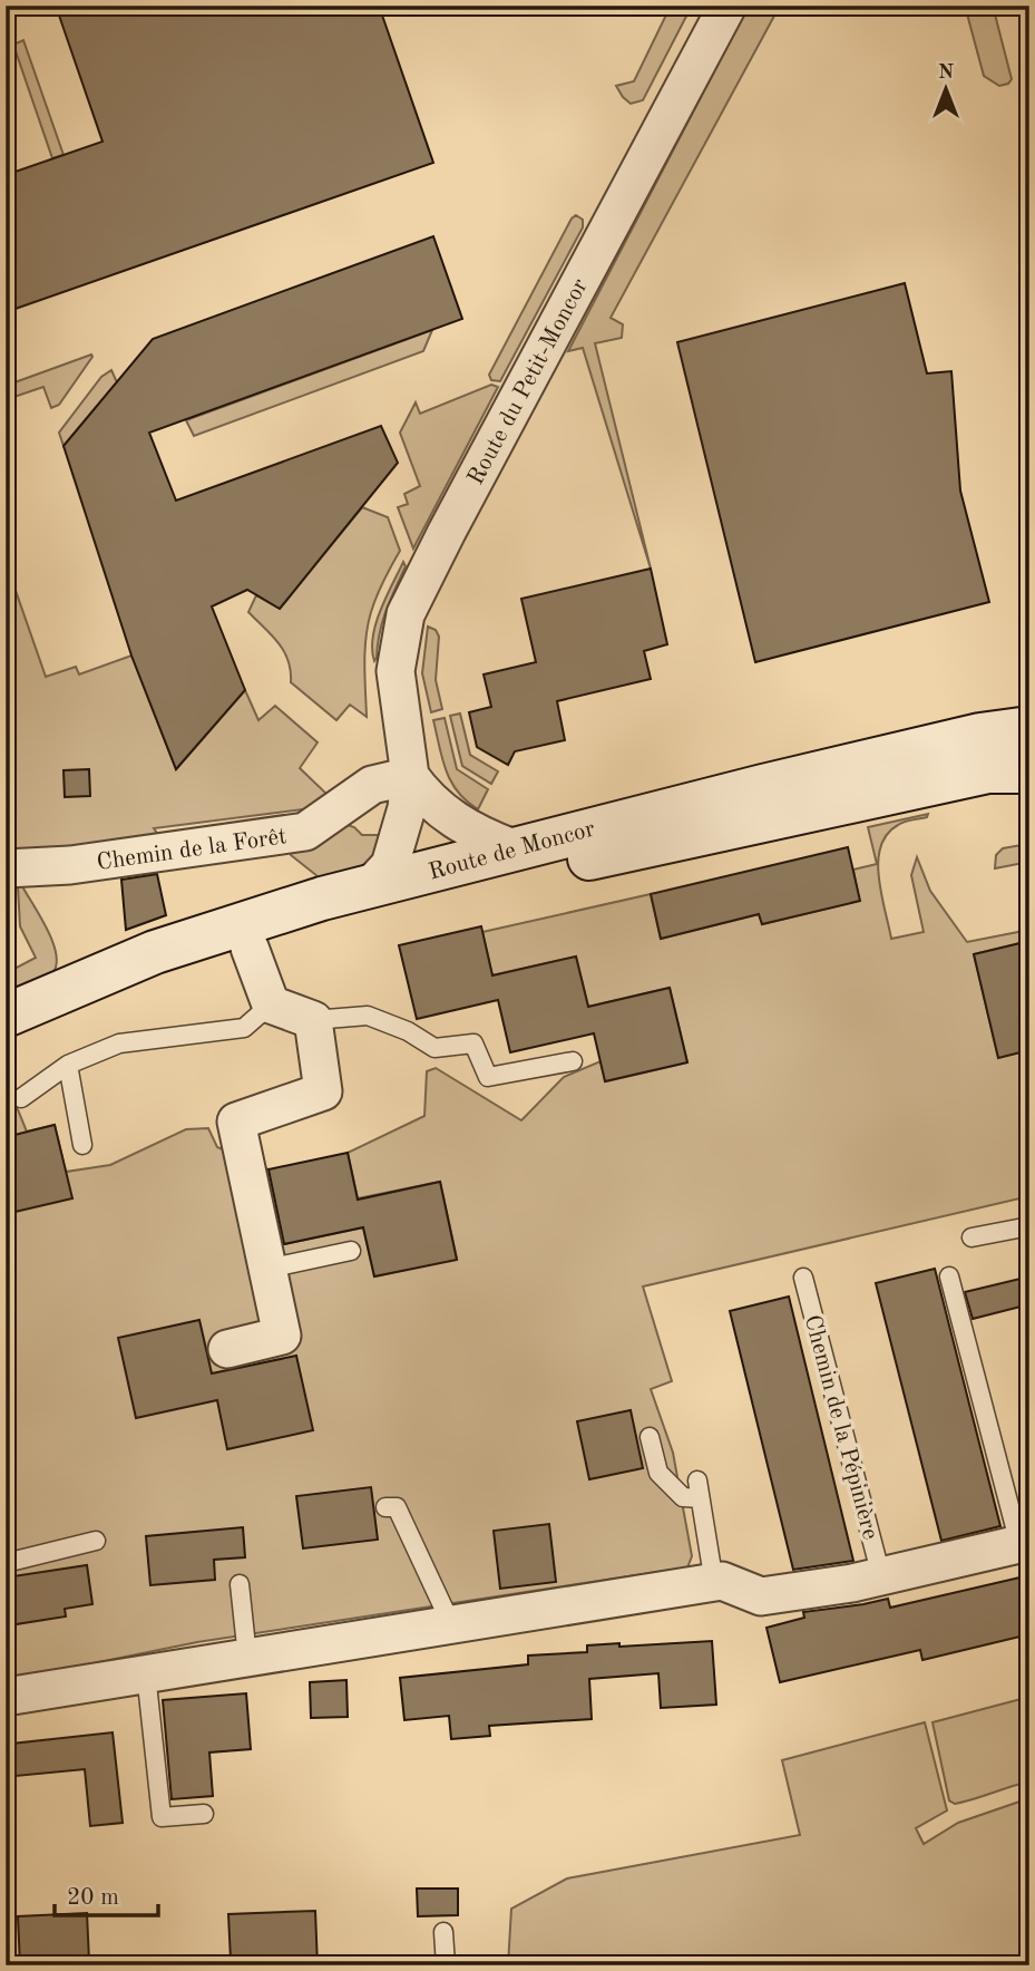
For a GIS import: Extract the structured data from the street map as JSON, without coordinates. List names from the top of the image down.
{
  "streets": {
    "main road": ["Route de Moncor"],
    "street": ["Route du Petit-Moncor", "Chemin de la Forêt"],
    "lane": ["Chemin de la Pépinière"]
  },
  "crossings": [
    ["Route du Petit-Moncor", "Chemin de la Forêt"],
    ["Route du Petit-Moncor", "Route de Moncor"]
  ],
  "scale_bar": "20 m",
  "north": "top"
}
